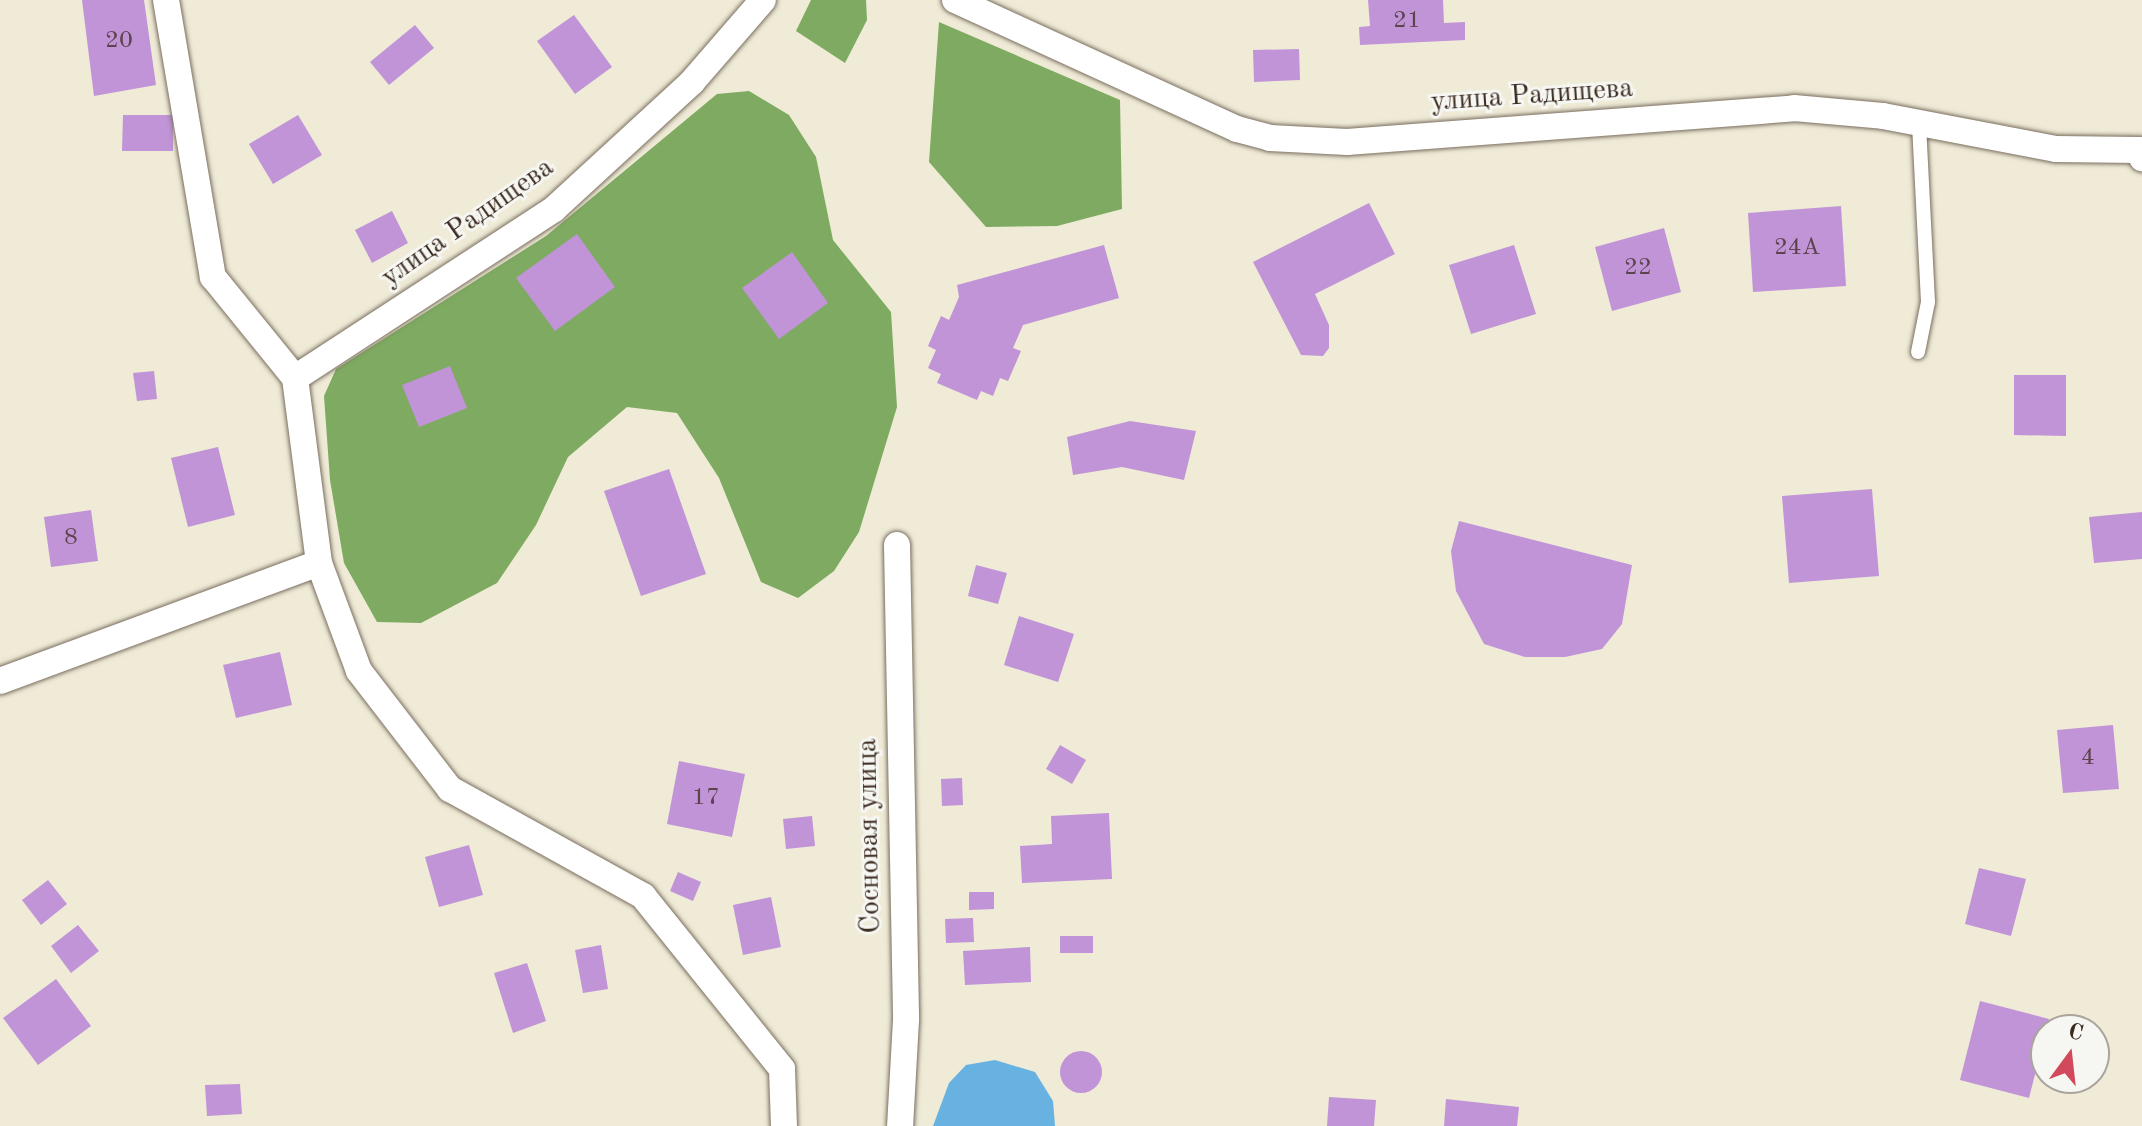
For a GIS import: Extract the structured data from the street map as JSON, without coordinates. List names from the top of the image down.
{
  "streets": {
    "street": ["улица Радищева", "Сосновая улица"]
  },
  "house_numbers": [
    "21",
    "20",
    "24А",
    "22",
    "8",
    "4",
    "17"
  ],
  "north": "top"
}
